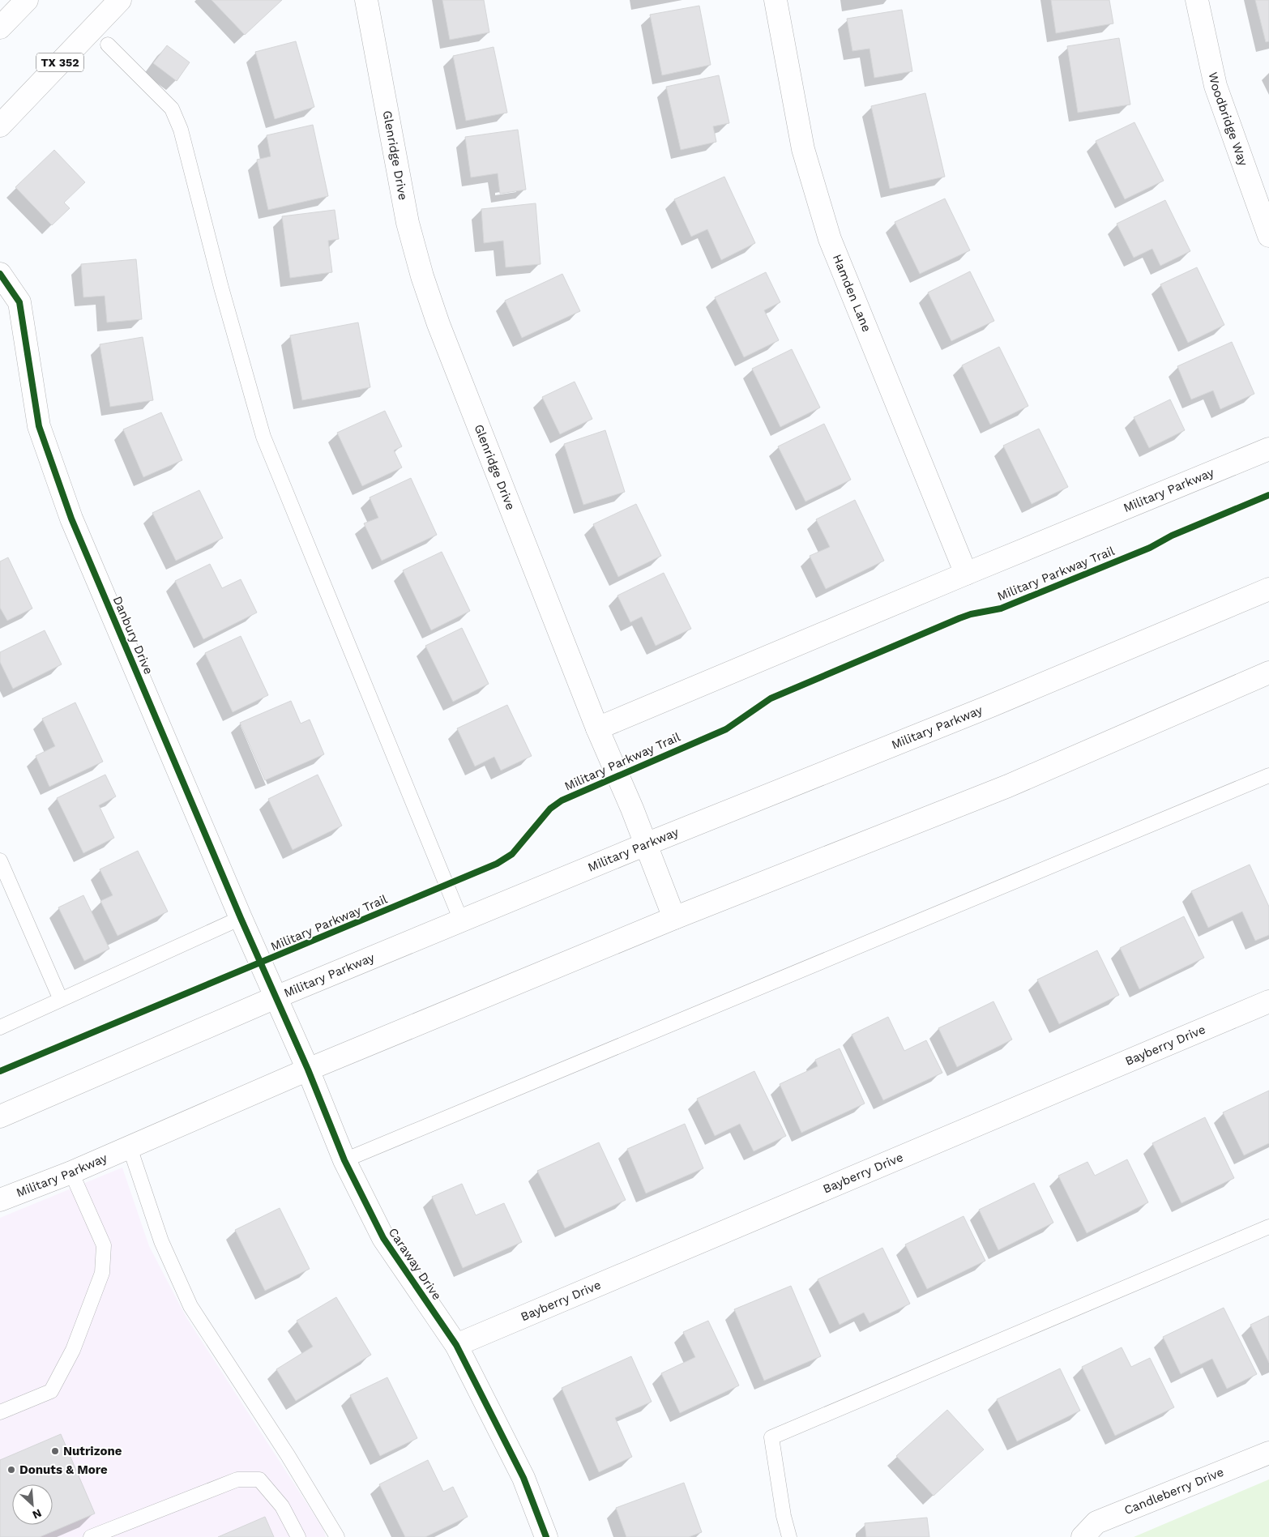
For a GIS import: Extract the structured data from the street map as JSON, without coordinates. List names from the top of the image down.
{
  "streets": {
    "street": [
      "TX 352",
      "Woodbridge Way",
      "Glenridge Drive",
      "Hamden Lane",
      "Military Parkway",
      "Danbury Drive",
      "Bayberry Drive",
      "Caraway Drive",
      "Candleberry Drive"
    ],
    "cycle path": ["Military Parkway Trail"]
  },
  "crossings": [
    ["Glenridge Drive", "Military Parkway"],
    ["Hamden Lane", "Military Parkway"],
    ["Military Parkway", "Danbury Drive"],
    ["Military Parkway", "Caraway Drive"],
    ["Danbury Drive", "Caraway Drive"],
    ["Bayberry Drive", "Caraway Drive"]
  ],
  "places": ["Nutrizone", "Donuts & More"],
  "north": "bottom right"
}
